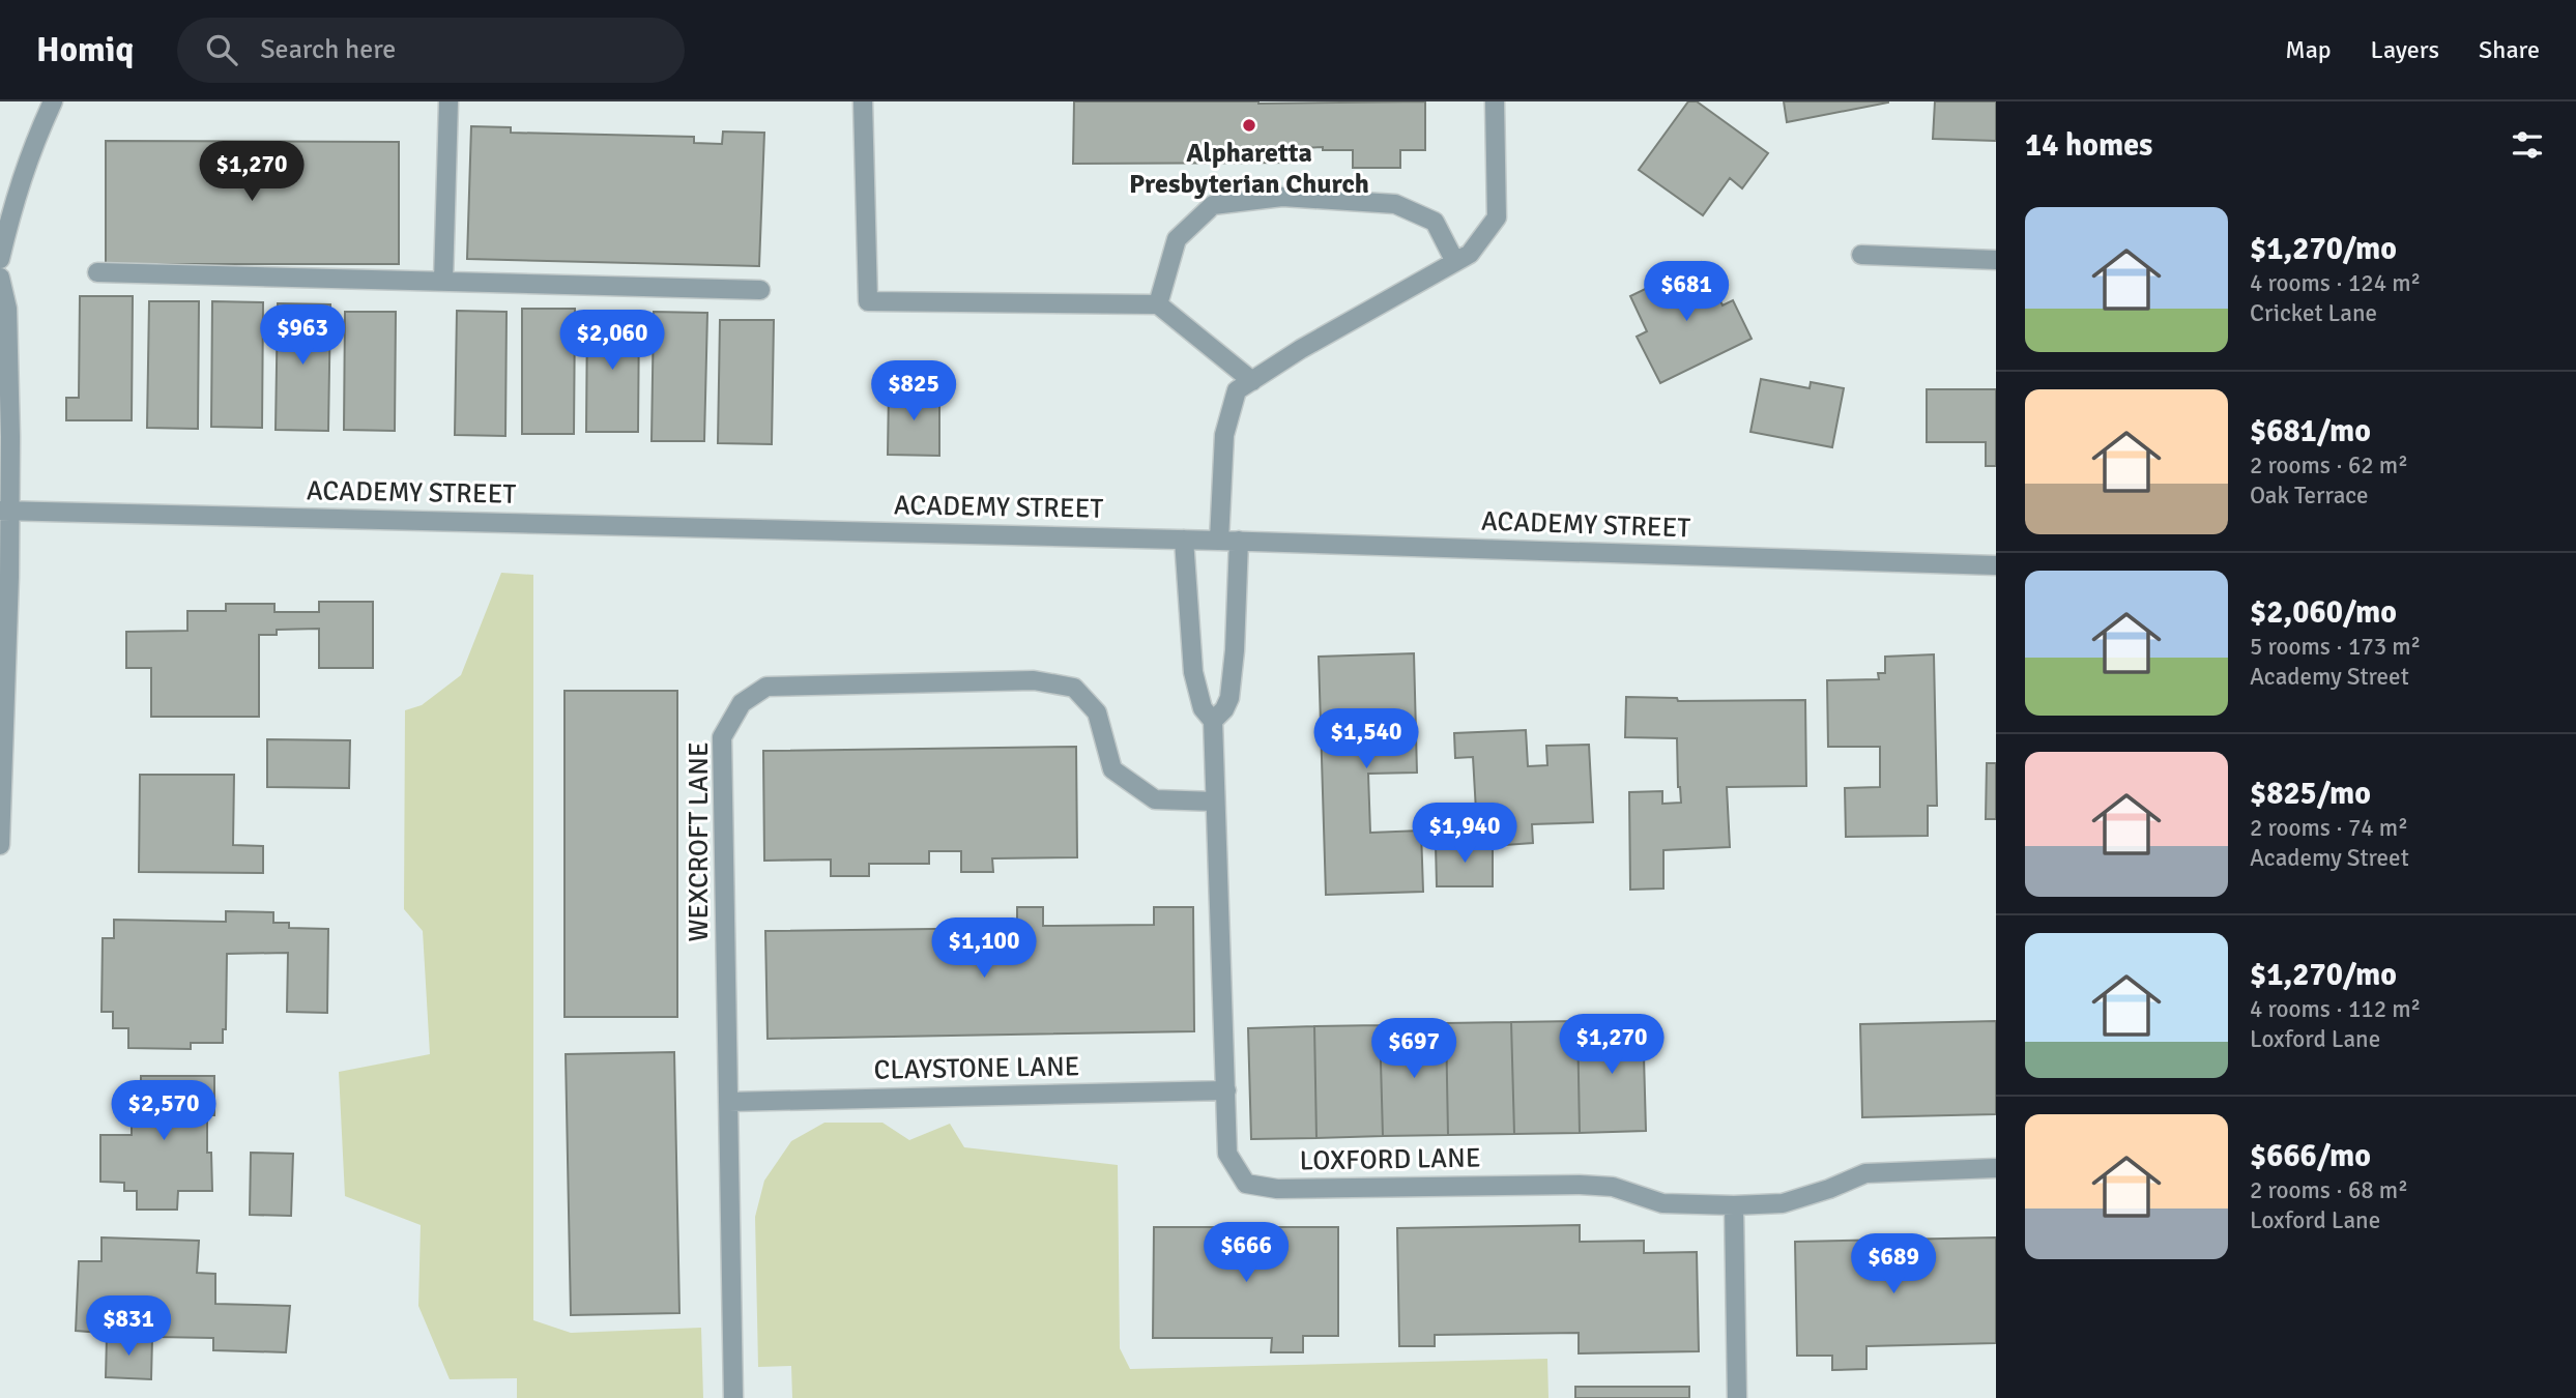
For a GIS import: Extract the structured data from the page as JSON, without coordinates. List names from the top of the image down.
{
  "streets": {
    "street": [
      "ACADEMY STREET",
      "WEXCROFT LANE",
      "CLAYSTONE LANE",
      "LOXFORD LANE"
    ]
  },
  "crossings": [
    ["WEXCROFT LANE", "CLAYSTONE LANE"],
    ["WEXCROFT LANE", "LOXFORD LANE"],
    ["CLAYSTONE LANE", "LOXFORD LANE"]
  ],
  "places": ["Alpharetta Presbyterian Church"],
  "page": {
    "header": "Homiq",
    "search": "Search here",
    "nav": ["Map", "Layers", "Share"],
    "heading": "14 homes",
    "price": [
      "$1,270",
      "$681",
      "$963",
      "$2,060",
      "$825",
      "$1,540",
      "$1,940",
      "$1,100",
      "$1,270",
      "$697",
      "$2,570",
      "$666",
      "$689",
      "$831"
    ],
    "list": [
      {
        "name": "$1,270/mo",
        "note": "4 rooms · 124 m² · Cricket Lane"
      },
      {
        "name": "$681/mo",
        "note": "2 rooms · 62 m² · Oak Terrace"
      },
      {
        "name": "$2,060/mo",
        "note": "5 rooms · 173 m² · Academy Street"
      },
      {
        "name": "$825/mo",
        "note": "2 rooms · 74 m² · Academy Street"
      },
      {
        "name": "$1,270/mo",
        "note": "4 rooms · 112 m² · Loxford Lane"
      },
      {
        "name": "$666/mo",
        "note": "2 rooms · 68 m² · Loxford Lane"
      }
    ]
  }
}
